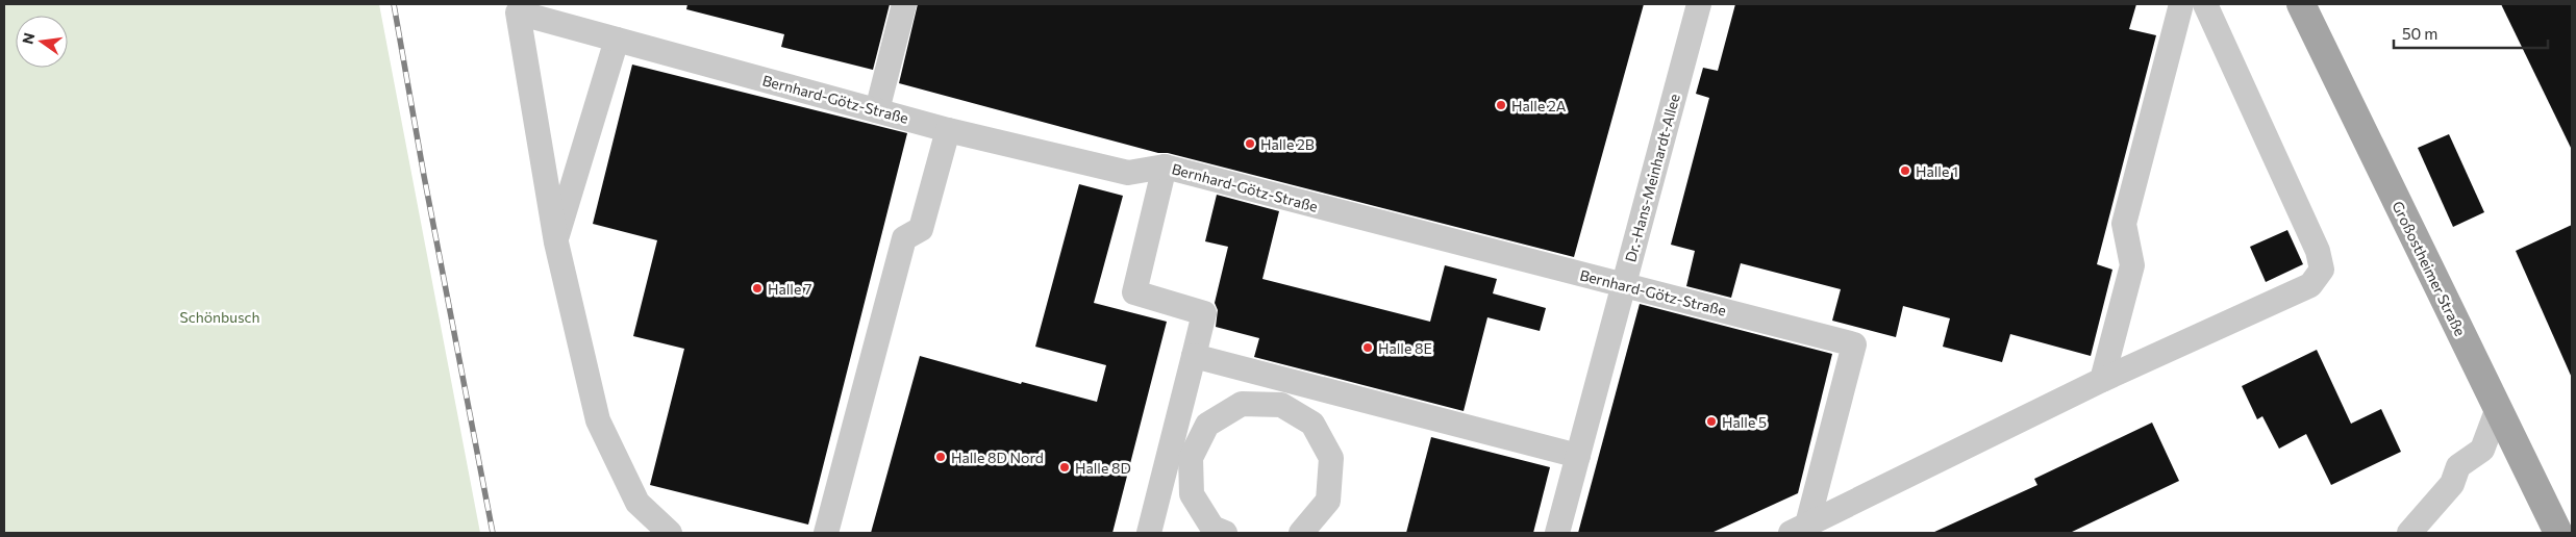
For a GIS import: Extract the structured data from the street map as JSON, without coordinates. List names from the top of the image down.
{
  "streets": {
    "main road": ["Großostheimer Straße"],
    "street": ["Bernhard-Götz-Straße", "Dr.-Hans-Meinhardt-Allee"]
  },
  "crossings": [
    ["Bernhard-Götz-Straße", "Dr.-Hans-Meinhardt-Allee"]
  ],
  "parks": ["Schönbusch"],
  "places": [
    "Halle 2A",
    "Halle 2B",
    "Halle 1",
    "Halle 7",
    "Halle 8E",
    "Halle 5",
    "Halle 8D Nord",
    "Halle 8D"
  ],
  "scale_bar": "50 m",
  "north": "left"
}
